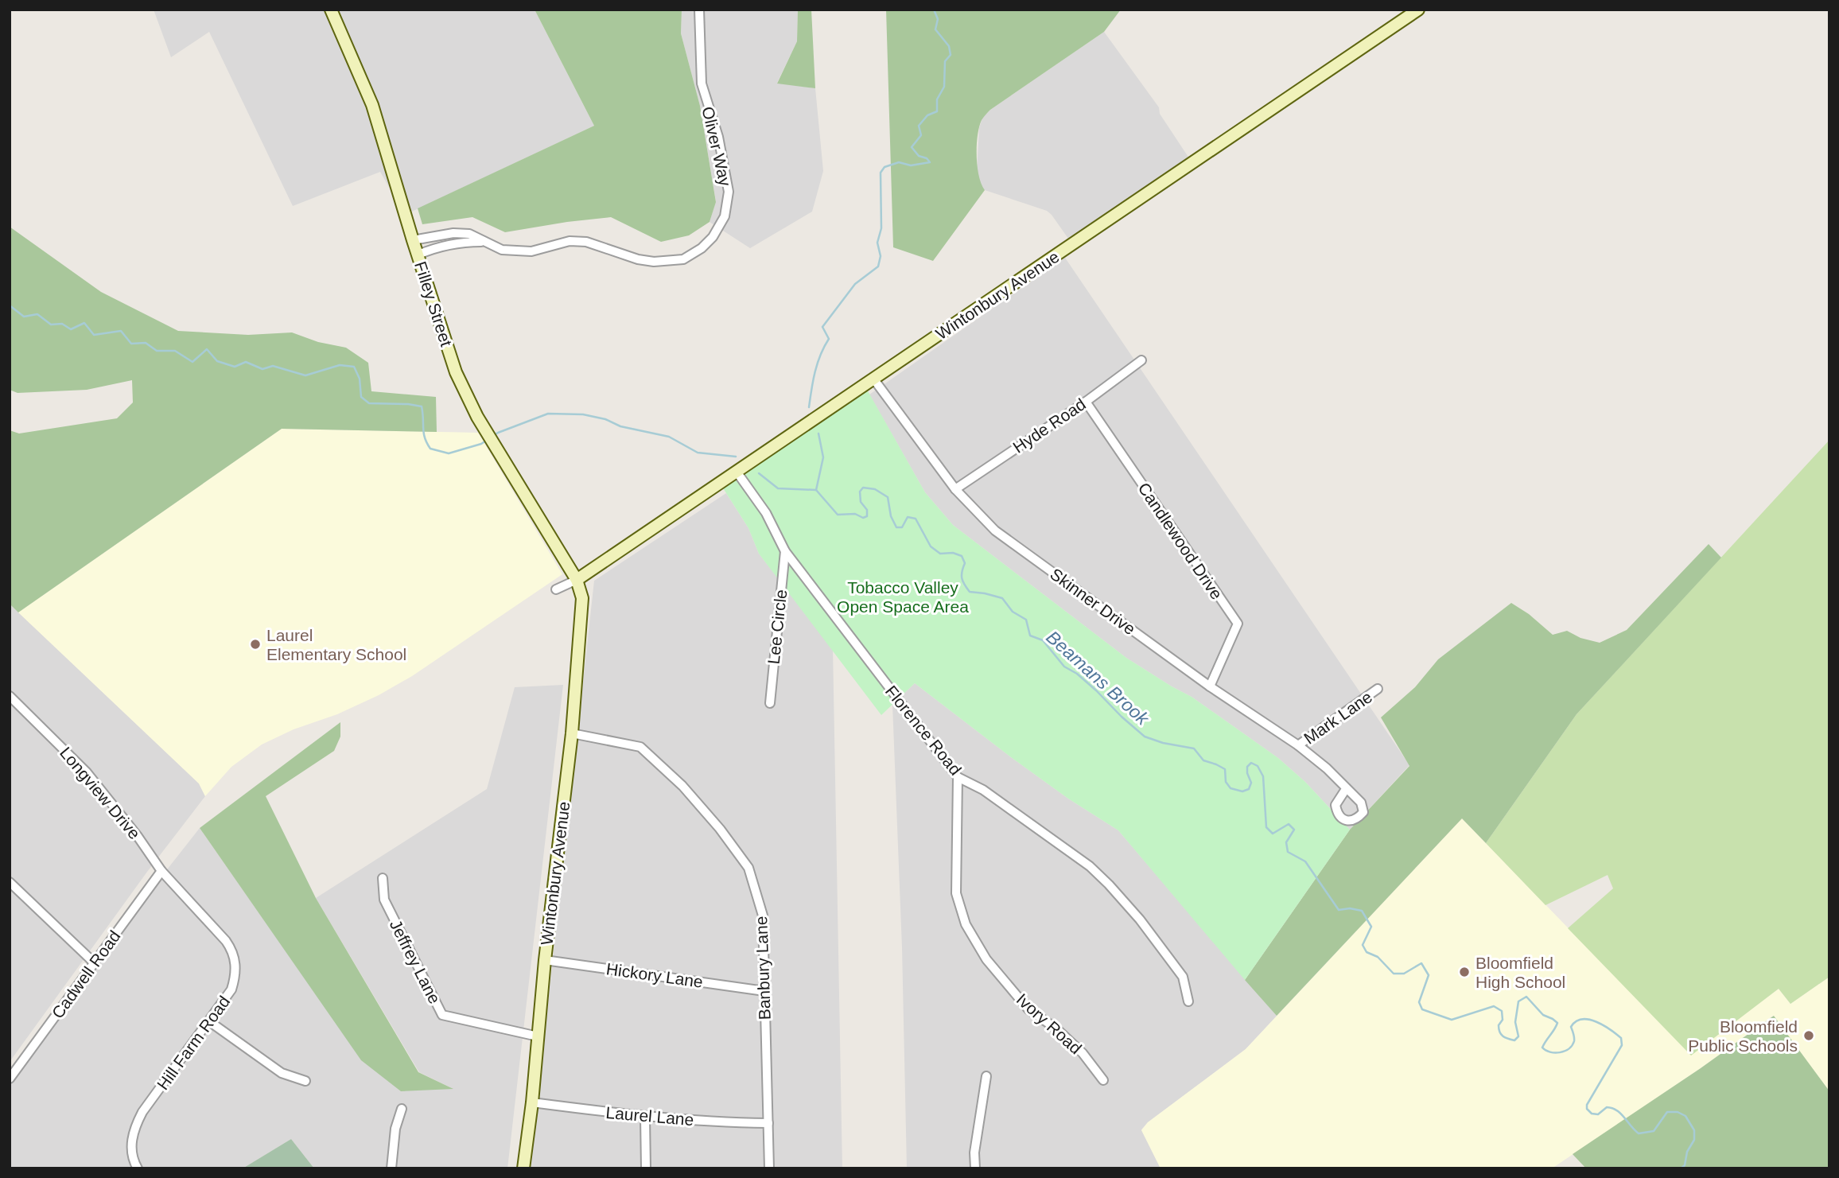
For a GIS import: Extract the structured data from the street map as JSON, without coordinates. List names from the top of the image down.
{
  "streets": {
    "street": [
      "Oliver Way",
      "Wintonbury Avenue",
      "Filley Street",
      "Hyde Road",
      "Candlewood Drive",
      "Skinner Drive",
      "Lee Circle",
      "Mark Lane",
      "Florence Road",
      "Longview Drive",
      "Jeffrey Lane",
      "Banbury Lane",
      "Cadwell Road",
      "Hickory Lane",
      "Ivory Road",
      "Hill Farm Road",
      "Laurel Lane"
    ]
  },
  "crossings": [
    ["Oliver Way", "Filley Street"],
    ["Wintonbury Avenue", "Filley Street"],
    ["Wintonbury Avenue", "Skinner Drive"],
    ["Wintonbury Avenue", "Florence Road"],
    ["Wintonbury Avenue", "Jeffrey Lane"],
    ["Wintonbury Avenue", "Banbury Lane"],
    ["Wintonbury Avenue", "Hickory Lane"],
    ["Wintonbury Avenue", "Laurel Lane"],
    ["Hyde Road", "Candlewood Drive"],
    ["Hyde Road", "Skinner Drive"],
    ["Candlewood Drive", "Skinner Drive"],
    ["Skinner Drive", "Mark Lane"],
    ["Lee Circle", "Florence Road"],
    ["Florence Road", "Ivory Road"],
    ["Longview Drive", "Cadwell Road"],
    ["Longview Drive", "Hill Farm Road"],
    ["Banbury Lane", "Hickory Lane"],
    ["Banbury Lane", "Laurel Lane"],
    ["Cadwell Road", "Hill Farm Road"]
  ],
  "water": ["Beamans Brook"],
  "parks": ["Tobacco Valley Open Space Area"],
  "places": ["Laurel Elementary School", "Bloomfield High School", "Bloomfield Public Schools"]
}
